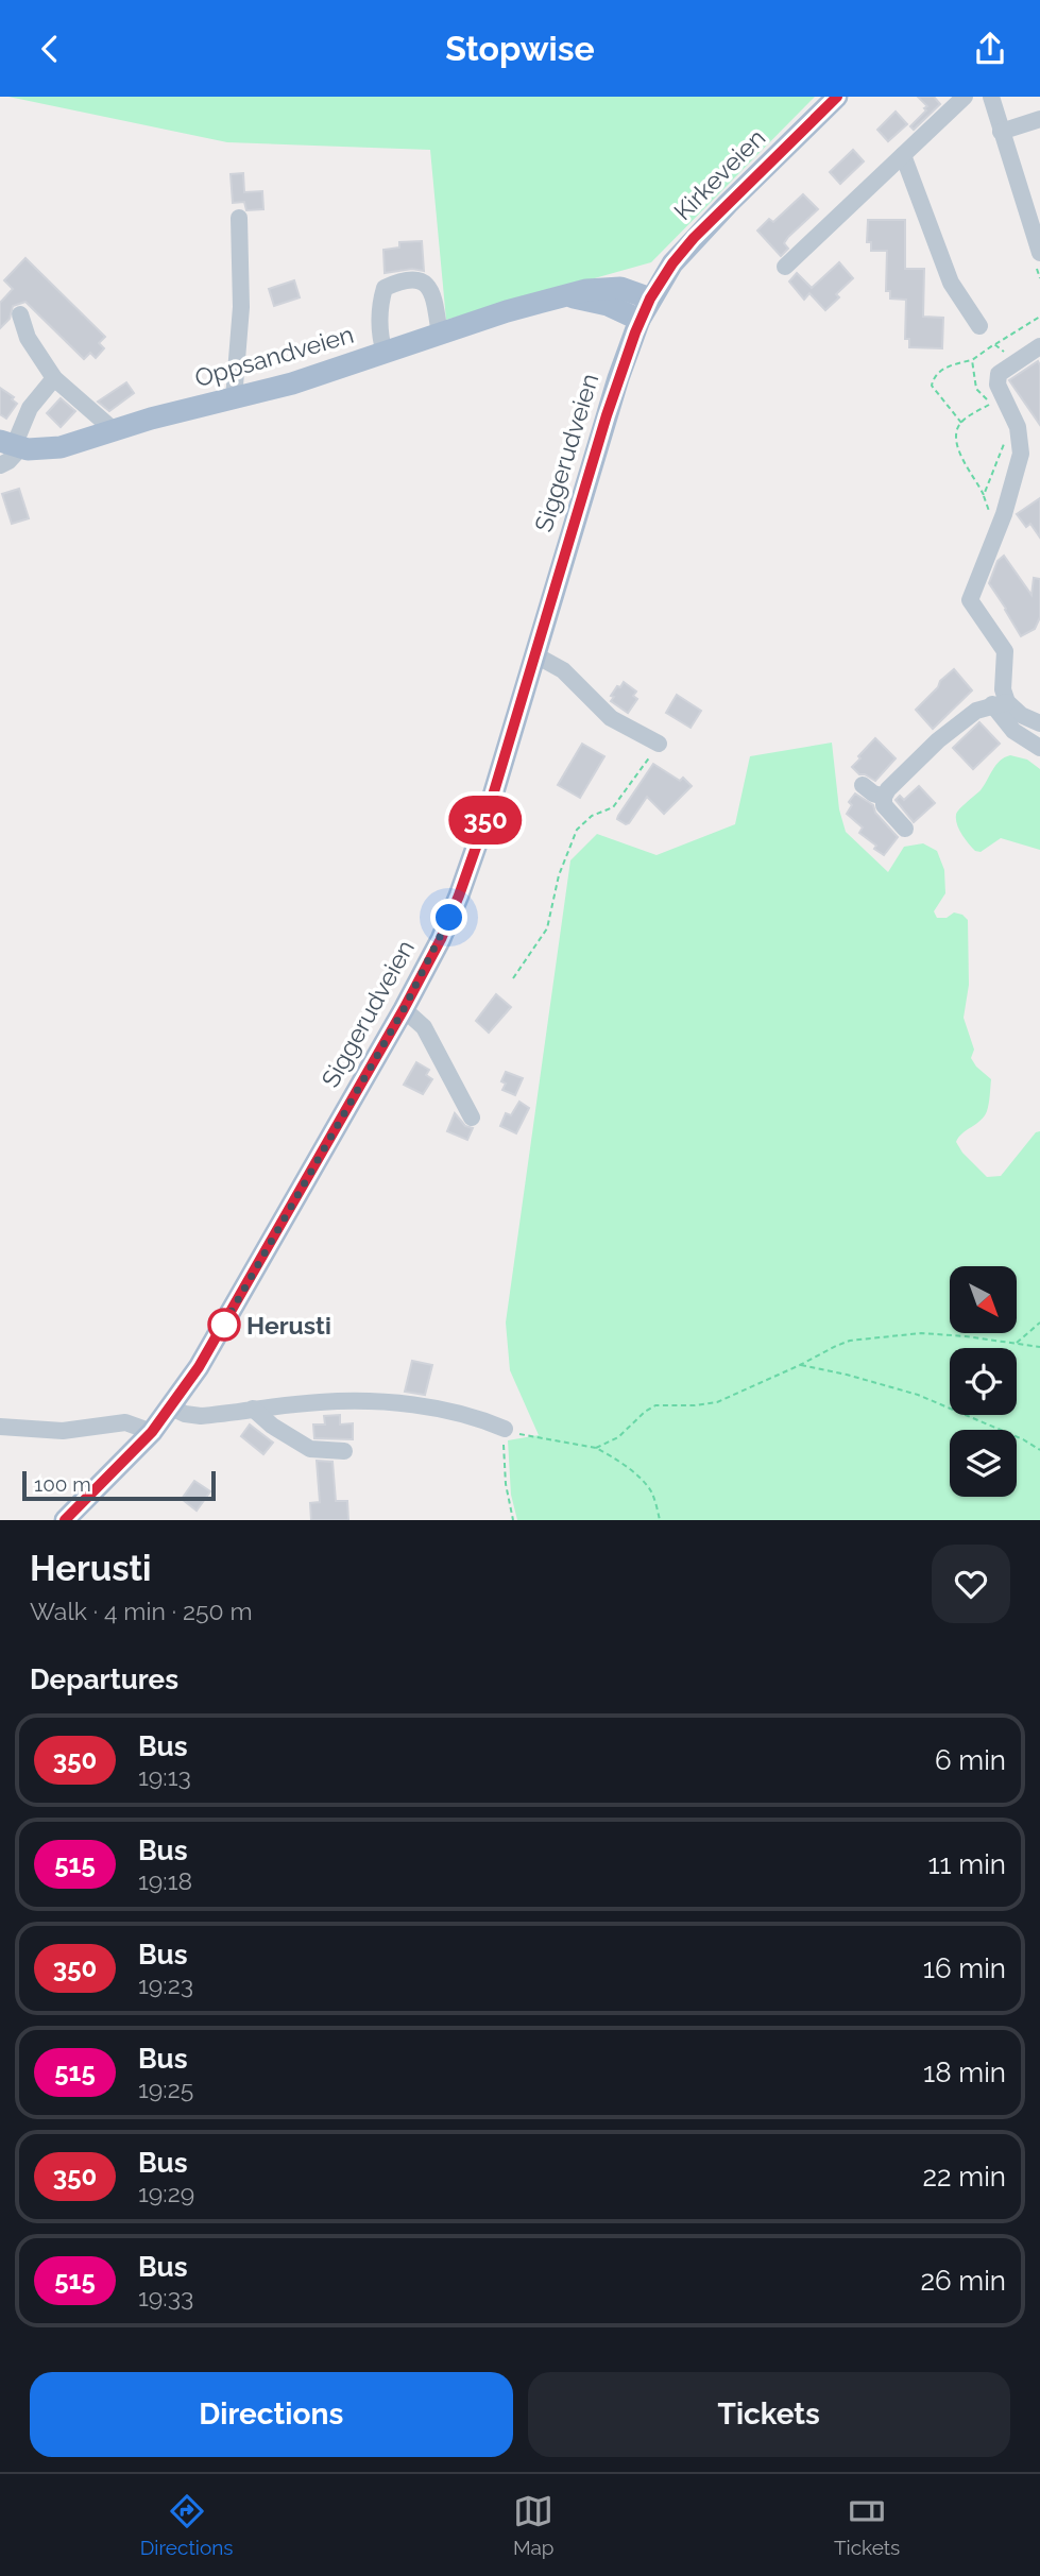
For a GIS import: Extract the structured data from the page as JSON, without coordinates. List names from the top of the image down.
{
  "streets": {
    "main road": ["Kirkeveien", "Oppsandveien", "Siggerudveien"]
  },
  "crossings": [
    ["Kirkeveien", "Oppsandveien"],
    ["Kirkeveien", "Siggerudveien"],
    ["Oppsandveien", "Siggerudveien"]
  ],
  "places": ["Herusti"],
  "lines": ["bus line 350"],
  "scale_bar": "100 m",
  "north": "bottom right",
  "page": {
    "header": "Stopwise",
    "on_map": "350",
    "scale": "100 m",
    "heading": [
      ["Herusti", "Walk · 4 min · 250 m"],
      "Departures"
    ],
    "list": [
      {
        "mark": "350",
        "name": "Bus",
        "note": "19:13",
        "value": "6 min"
      },
      {
        "mark": "515",
        "name": "Bus",
        "note": "19:18",
        "value": "11 min"
      },
      {
        "mark": "350",
        "name": "Bus",
        "note": "19:23",
        "value": "16 min"
      },
      {
        "mark": "515",
        "name": "Bus",
        "note": "19:25",
        "value": "18 min"
      },
      {
        "mark": "350",
        "name": "Bus",
        "note": "19:29",
        "value": "22 min"
      },
      {
        "mark": "515",
        "name": "Bus",
        "note": "19:33",
        "value": "26 min"
      }
    ],
    "buttons": ["Directions", "Tickets"],
    "tabs": ["Directions", "Map", "Tickets"]
  }
}
